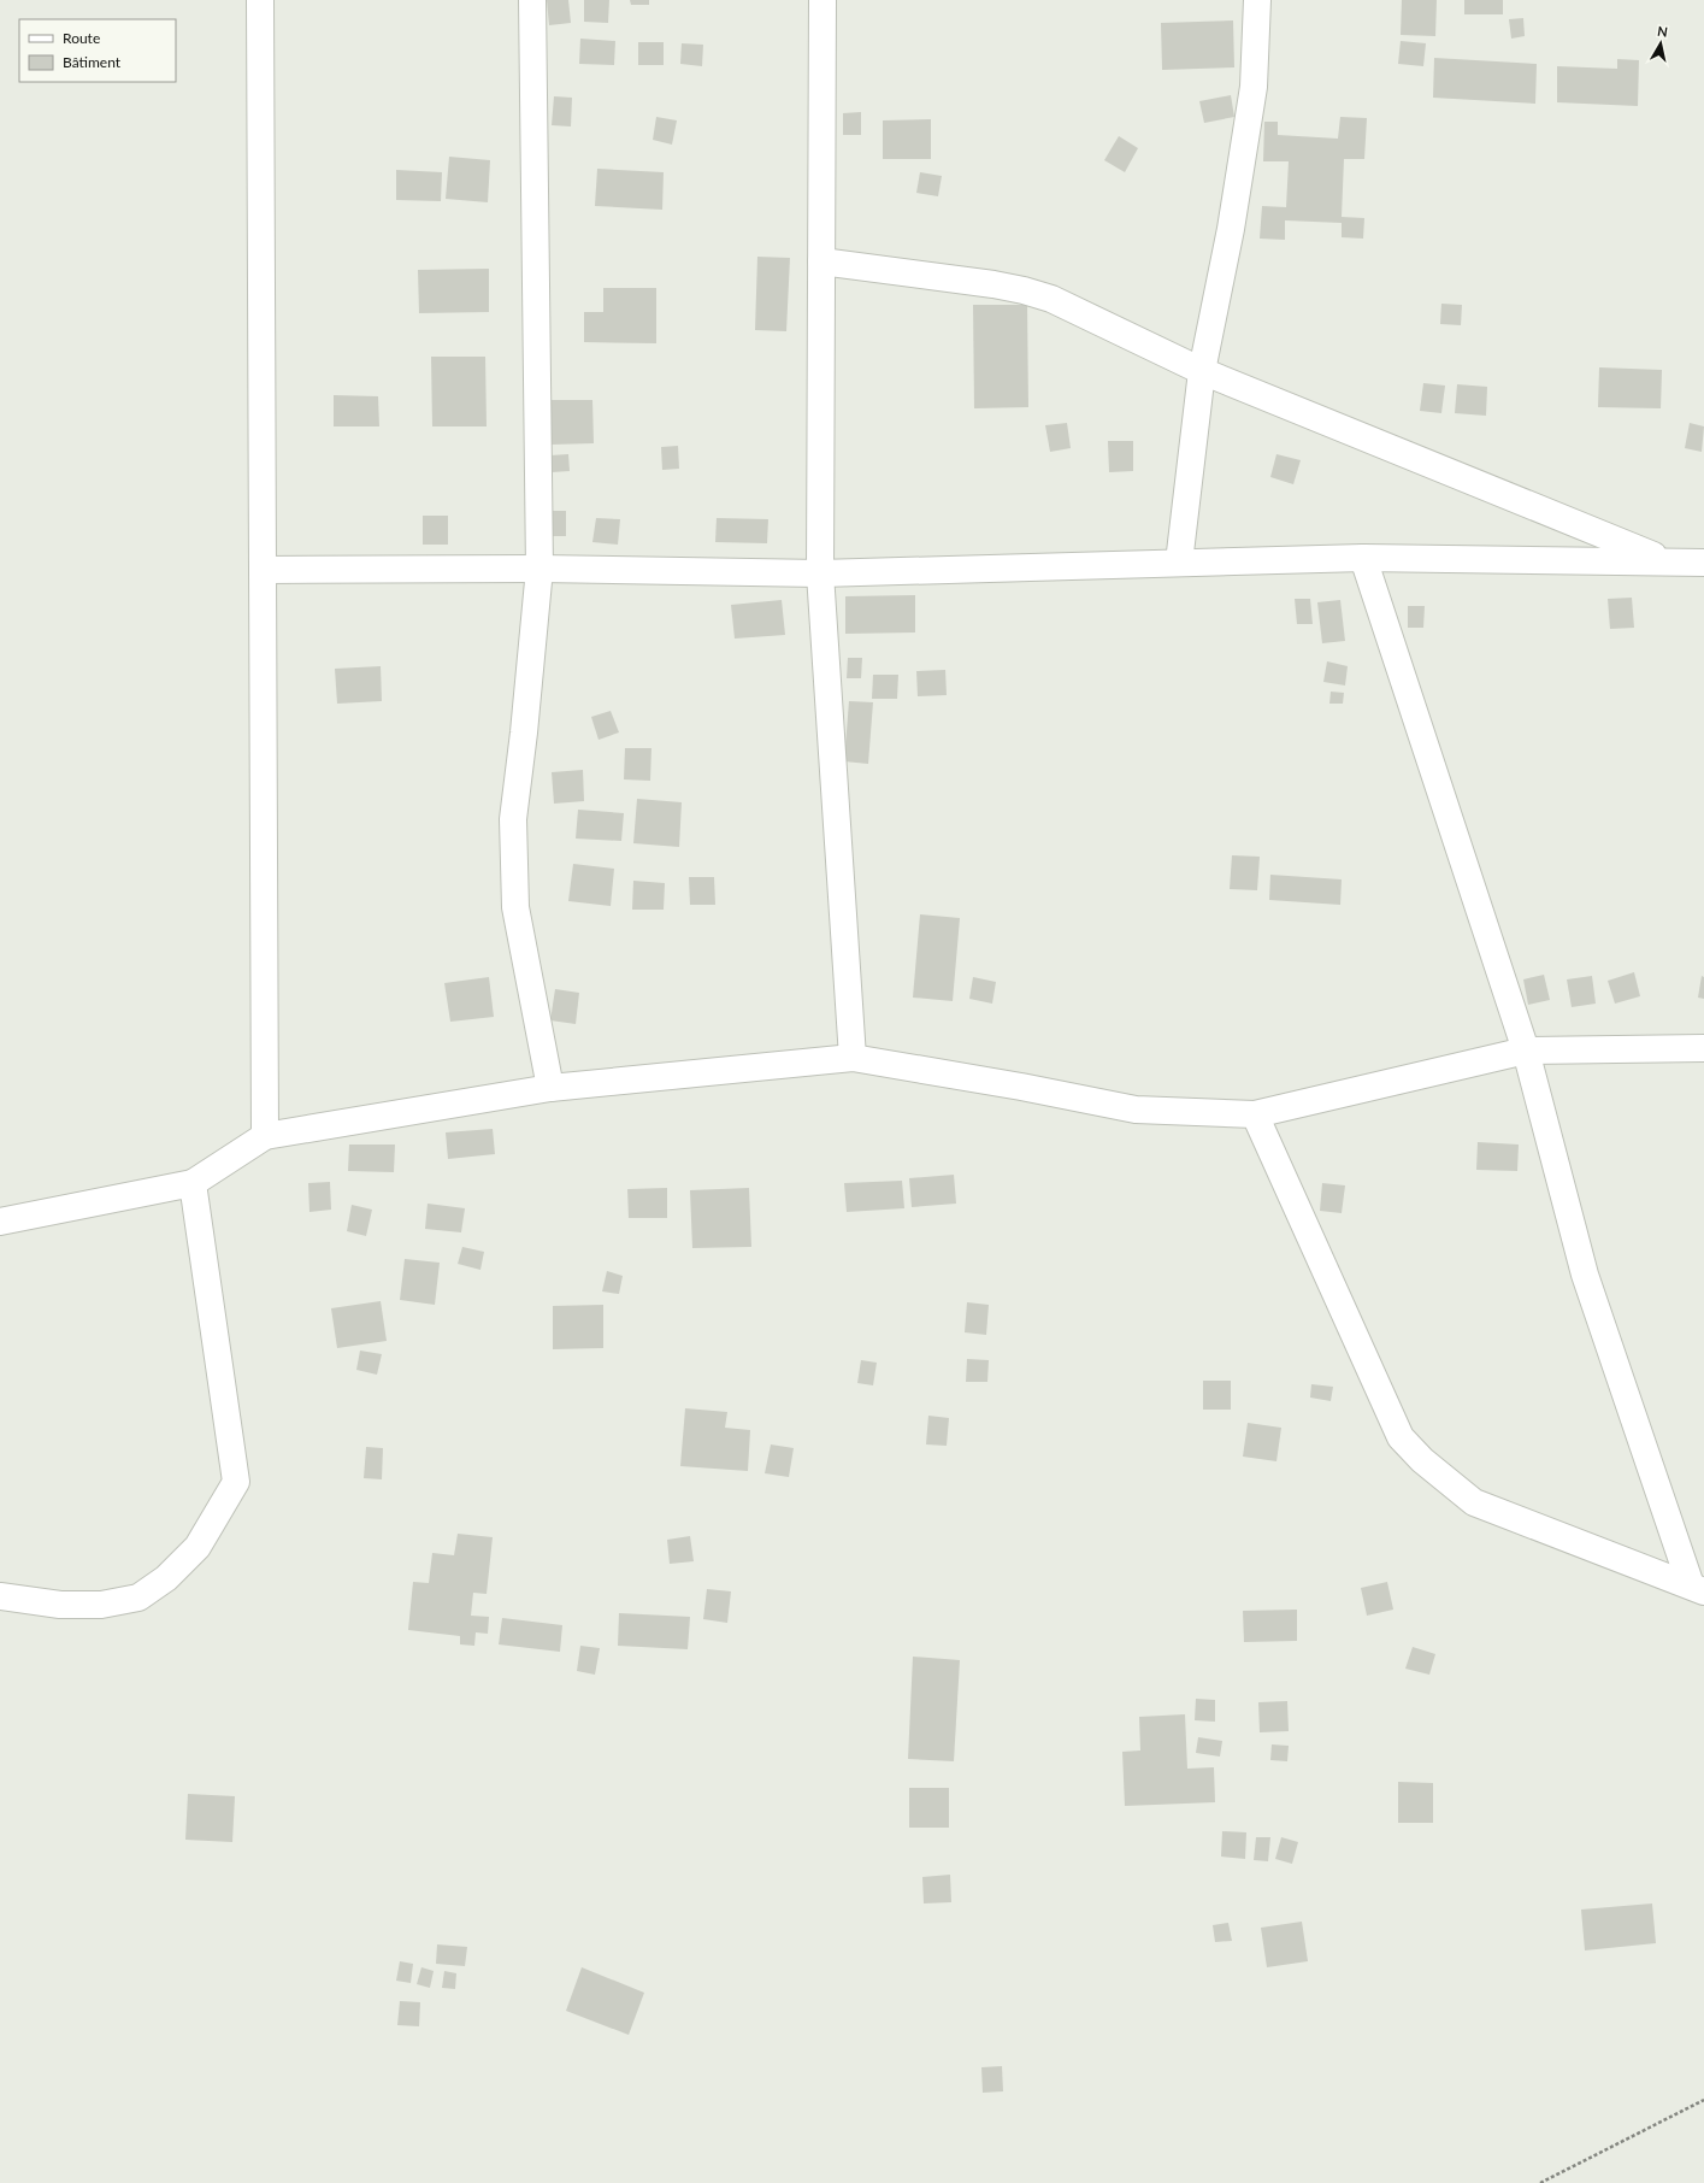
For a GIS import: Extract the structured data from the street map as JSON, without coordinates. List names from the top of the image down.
{
  "legend": ["Route", "Bâtiment"],
  "north": "top"
}
